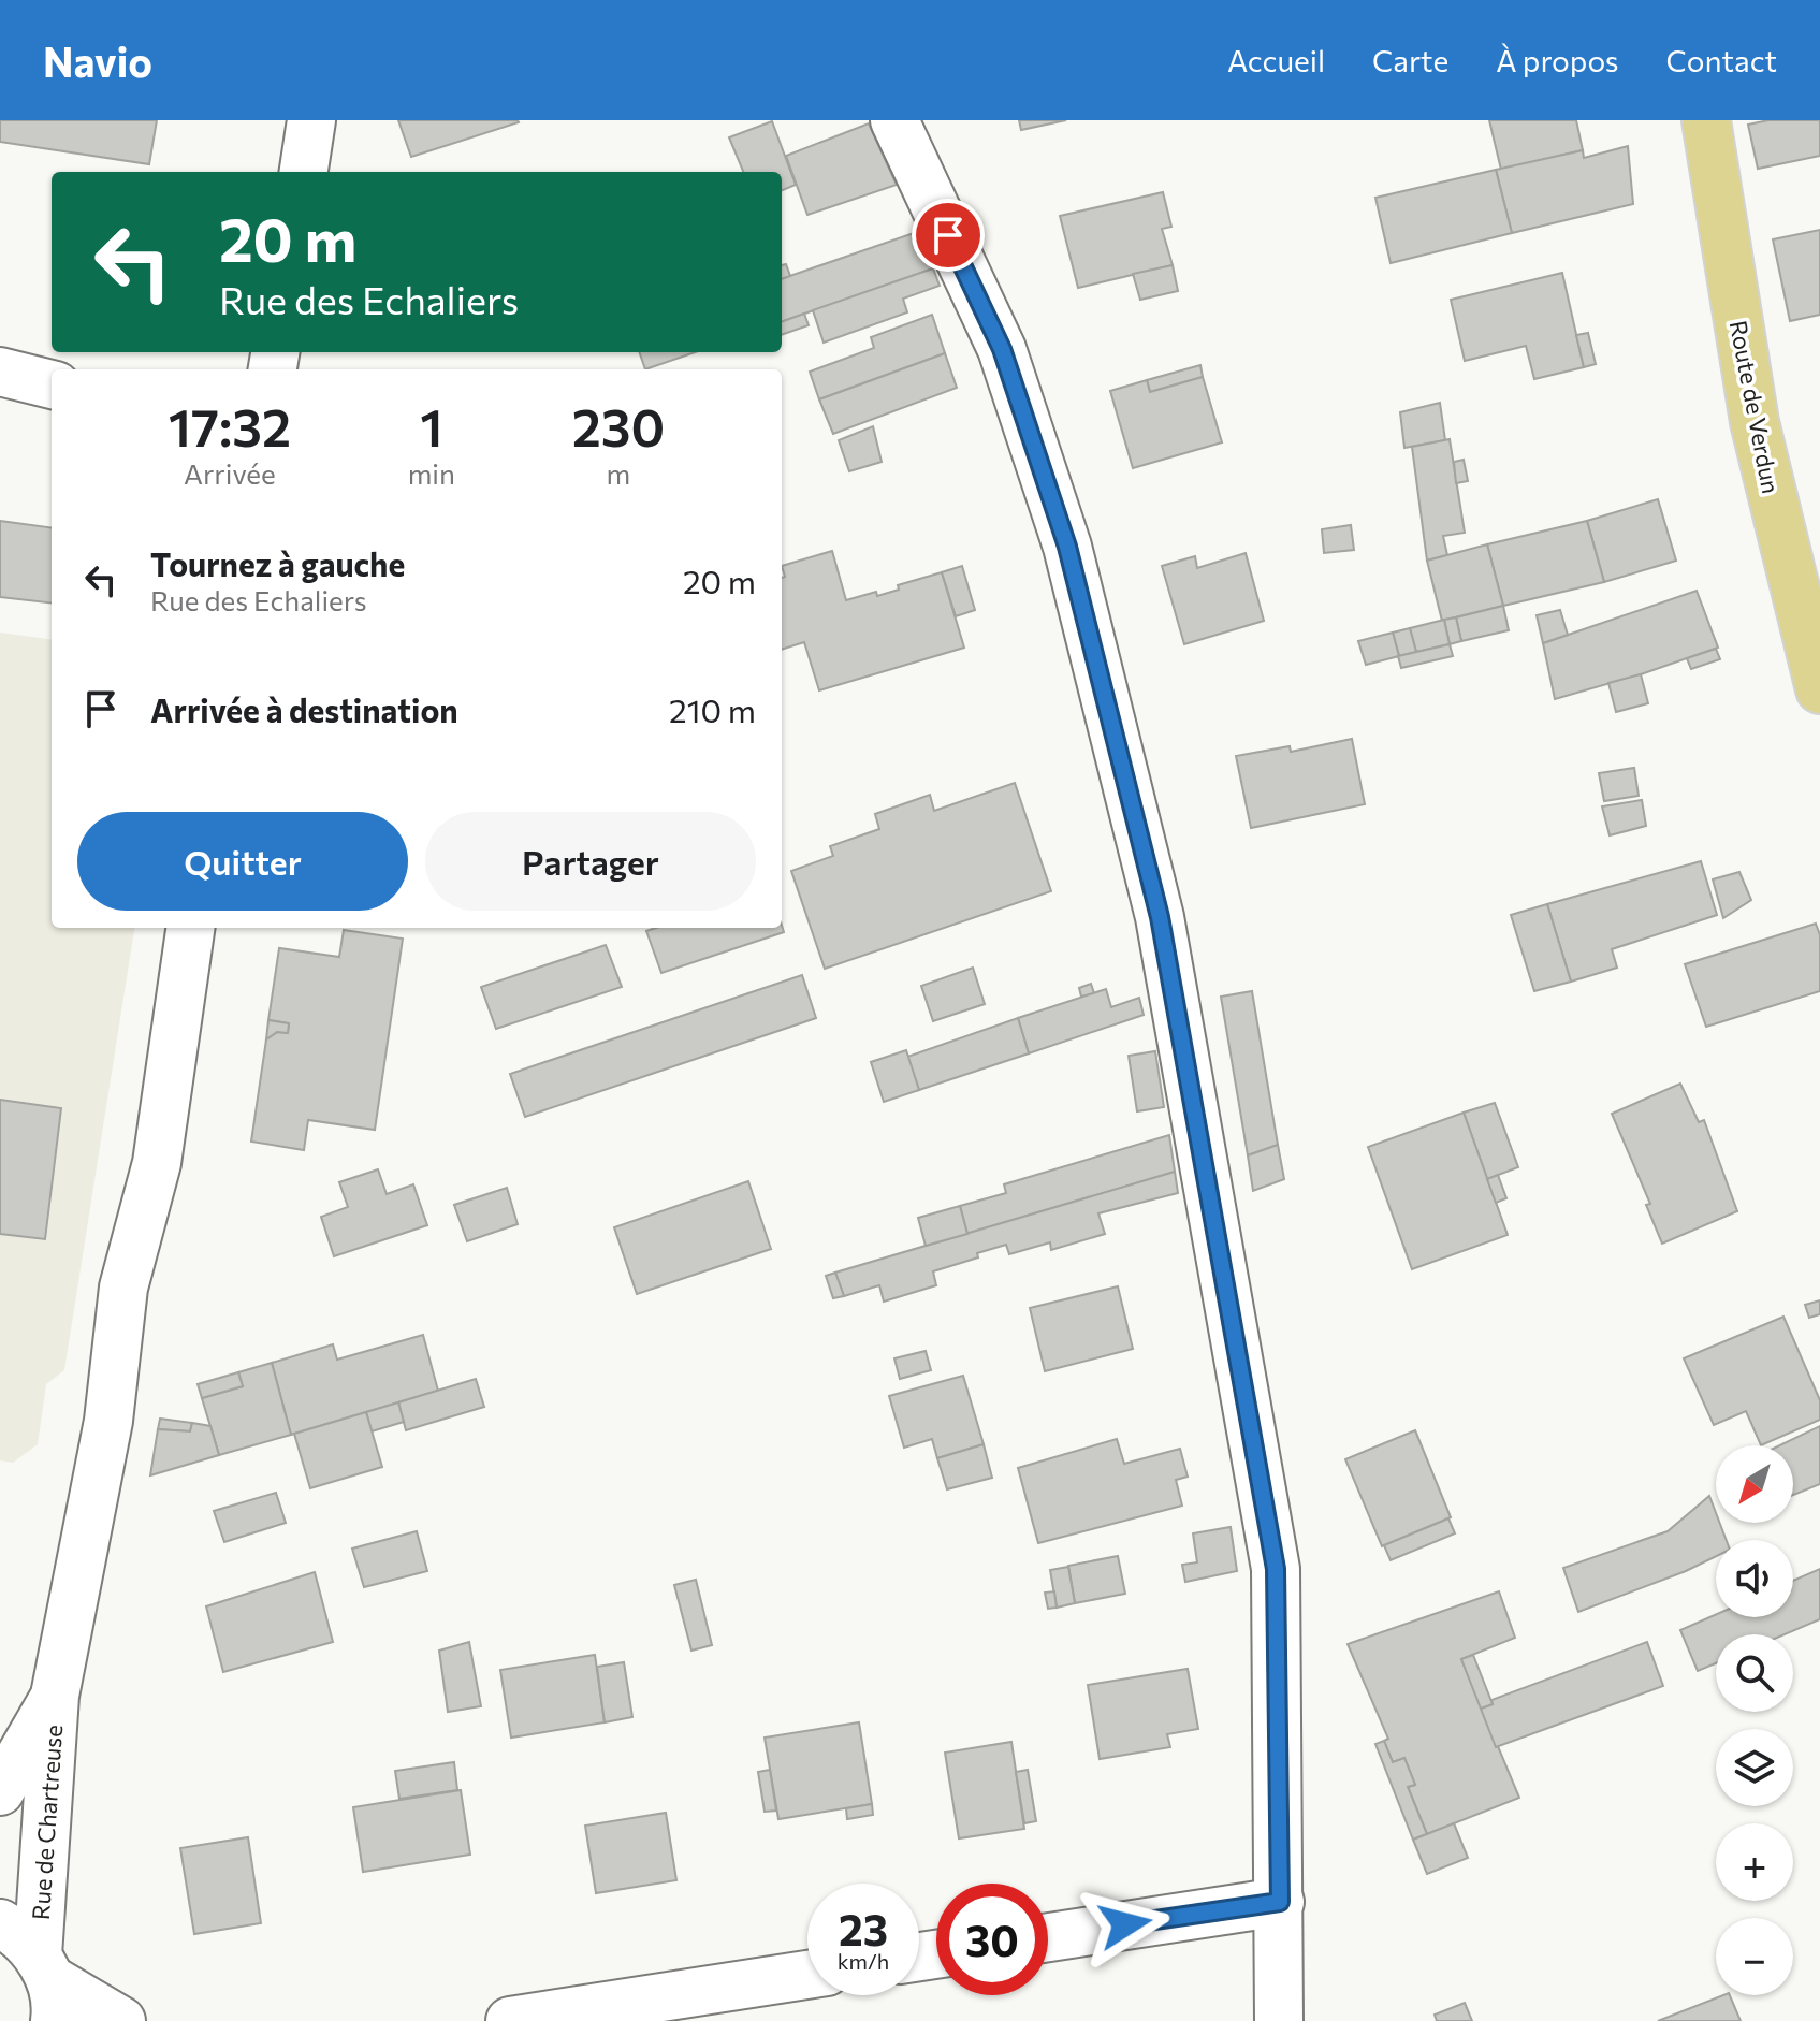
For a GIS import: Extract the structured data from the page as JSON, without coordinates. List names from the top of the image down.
{
  "streets": {
    "main road": ["Route de Verdun"],
    "street": ["Rue de Chartreuse"]
  },
  "north": "bottom left",
  "page": {
    "header": "Navio",
    "nav": [
      "Accueil",
      "Carte",
      "À propos",
      "Contact"
    ],
    "turn": ["20 m", "Rue des Echaliers"],
    "eta": [
      "17:32",
      "Arrivée",
      "1",
      "min",
      "230",
      "m"
    ],
    "list": [
      {
        "name": "Tournez à gauche",
        "note": "Rue des Echaliers",
        "value": "20 m"
      },
      {
        "name": "Arrivée à destination",
        "value": "210 m"
      }
    ],
    "buttons": ["Quitter", "Partager"],
    "map_buttons": ["+", "−"],
    "speed": "23 km/h",
    "limit": "30"
  }
}
